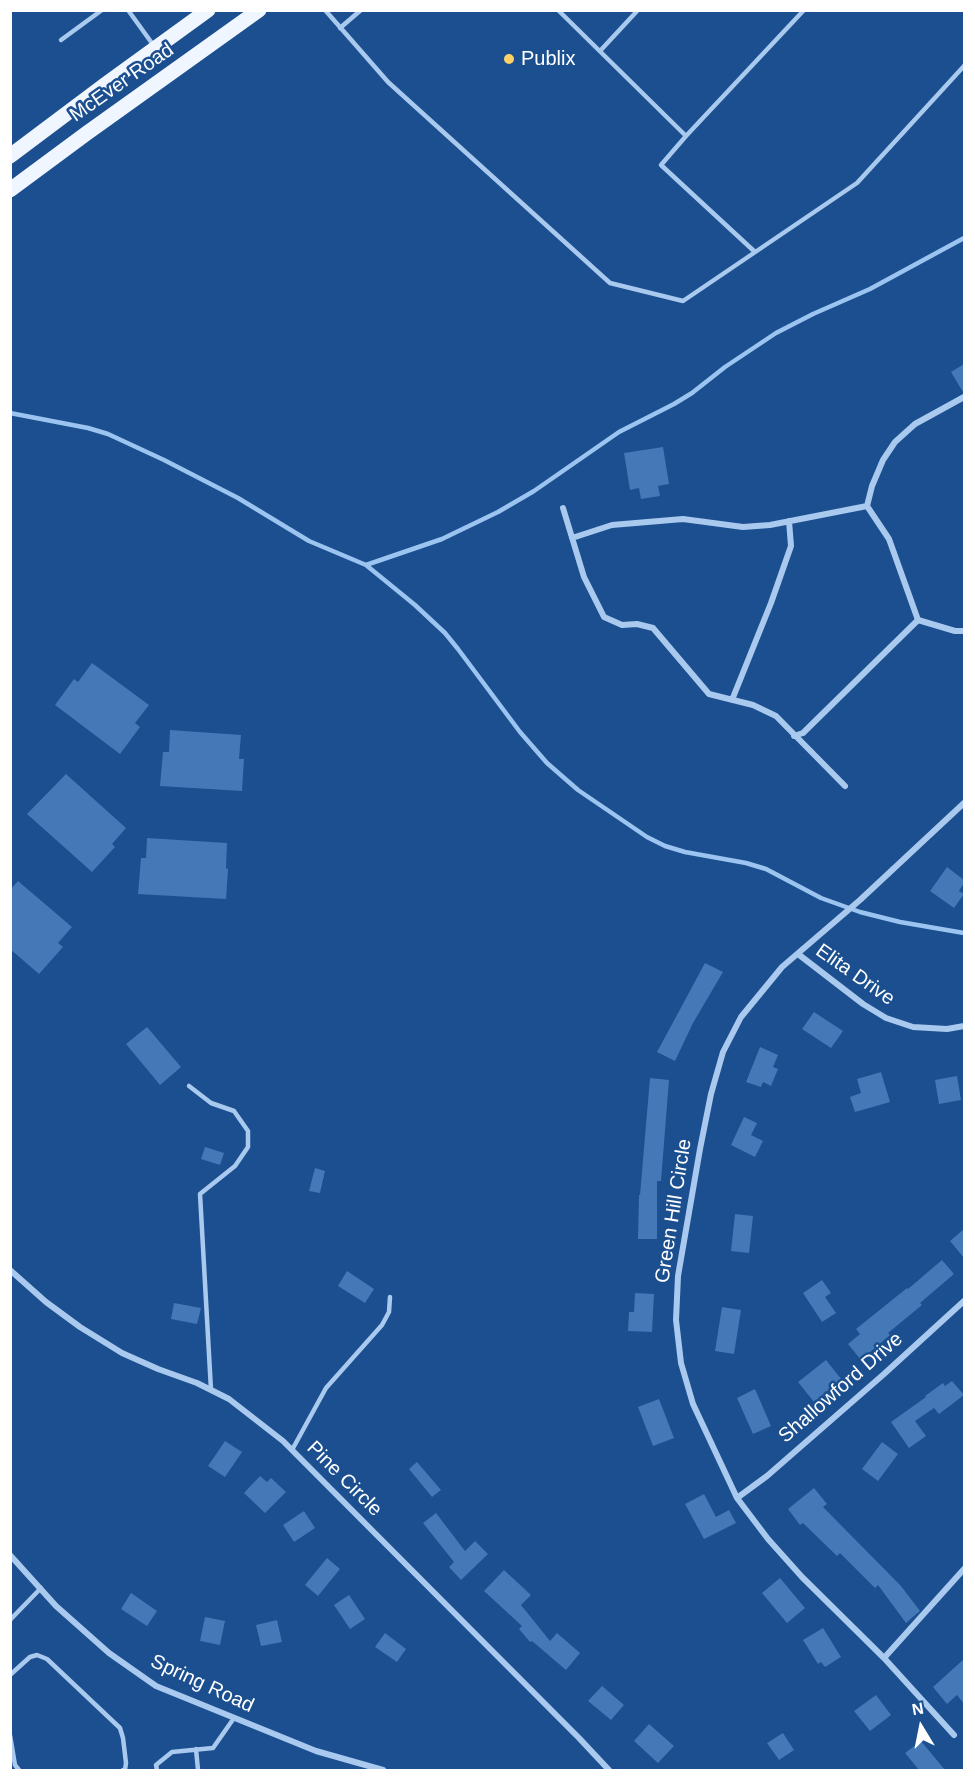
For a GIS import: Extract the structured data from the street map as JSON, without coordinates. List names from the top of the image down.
{
  "streets": {
    "main road": ["McEver Road"],
    "street": [
      "Elita Drive",
      "Green Hill Circle",
      "Shallowford Drive",
      "Pine Circle",
      "Spring Road"
    ]
  },
  "crossings": [
    ["Elita Drive", "Green Hill Circle"],
    ["Green Hill Circle", "Shallowford Drive"]
  ],
  "places": ["Publix"],
  "north": "top"
}
